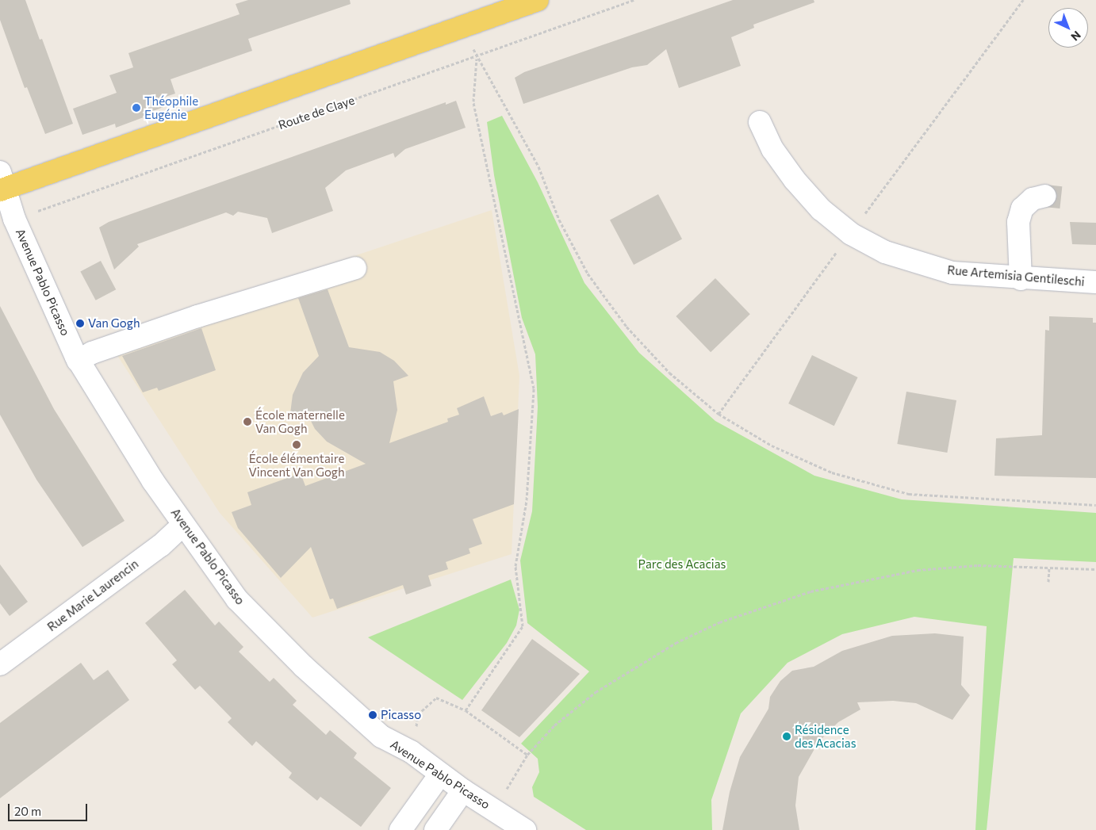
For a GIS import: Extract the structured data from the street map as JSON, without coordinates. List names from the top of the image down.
{
  "streets": {
    "street": ["Rue Artemisia Gentileschi", "Avenue Pablo Picasso", "Rue Marie Laurencin"],
    "path": ["Route de Claye"]
  },
  "crossings": [
    ["Route de Claye", "Avenue Pablo Picasso"],
    ["Avenue Pablo Picasso", "Rue Marie Laurencin"]
  ],
  "parks": ["Parc des Acacias"],
  "places": [
    "Théophile Eugénie",
    "Van Gogh",
    "École maternelle Van Gogh",
    "École élémentaire Vincent Van Gogh",
    "Picasso",
    "Résidence des Acacias"
  ],
  "scale_bar": "20 m",
  "north": "bottom right"
}
